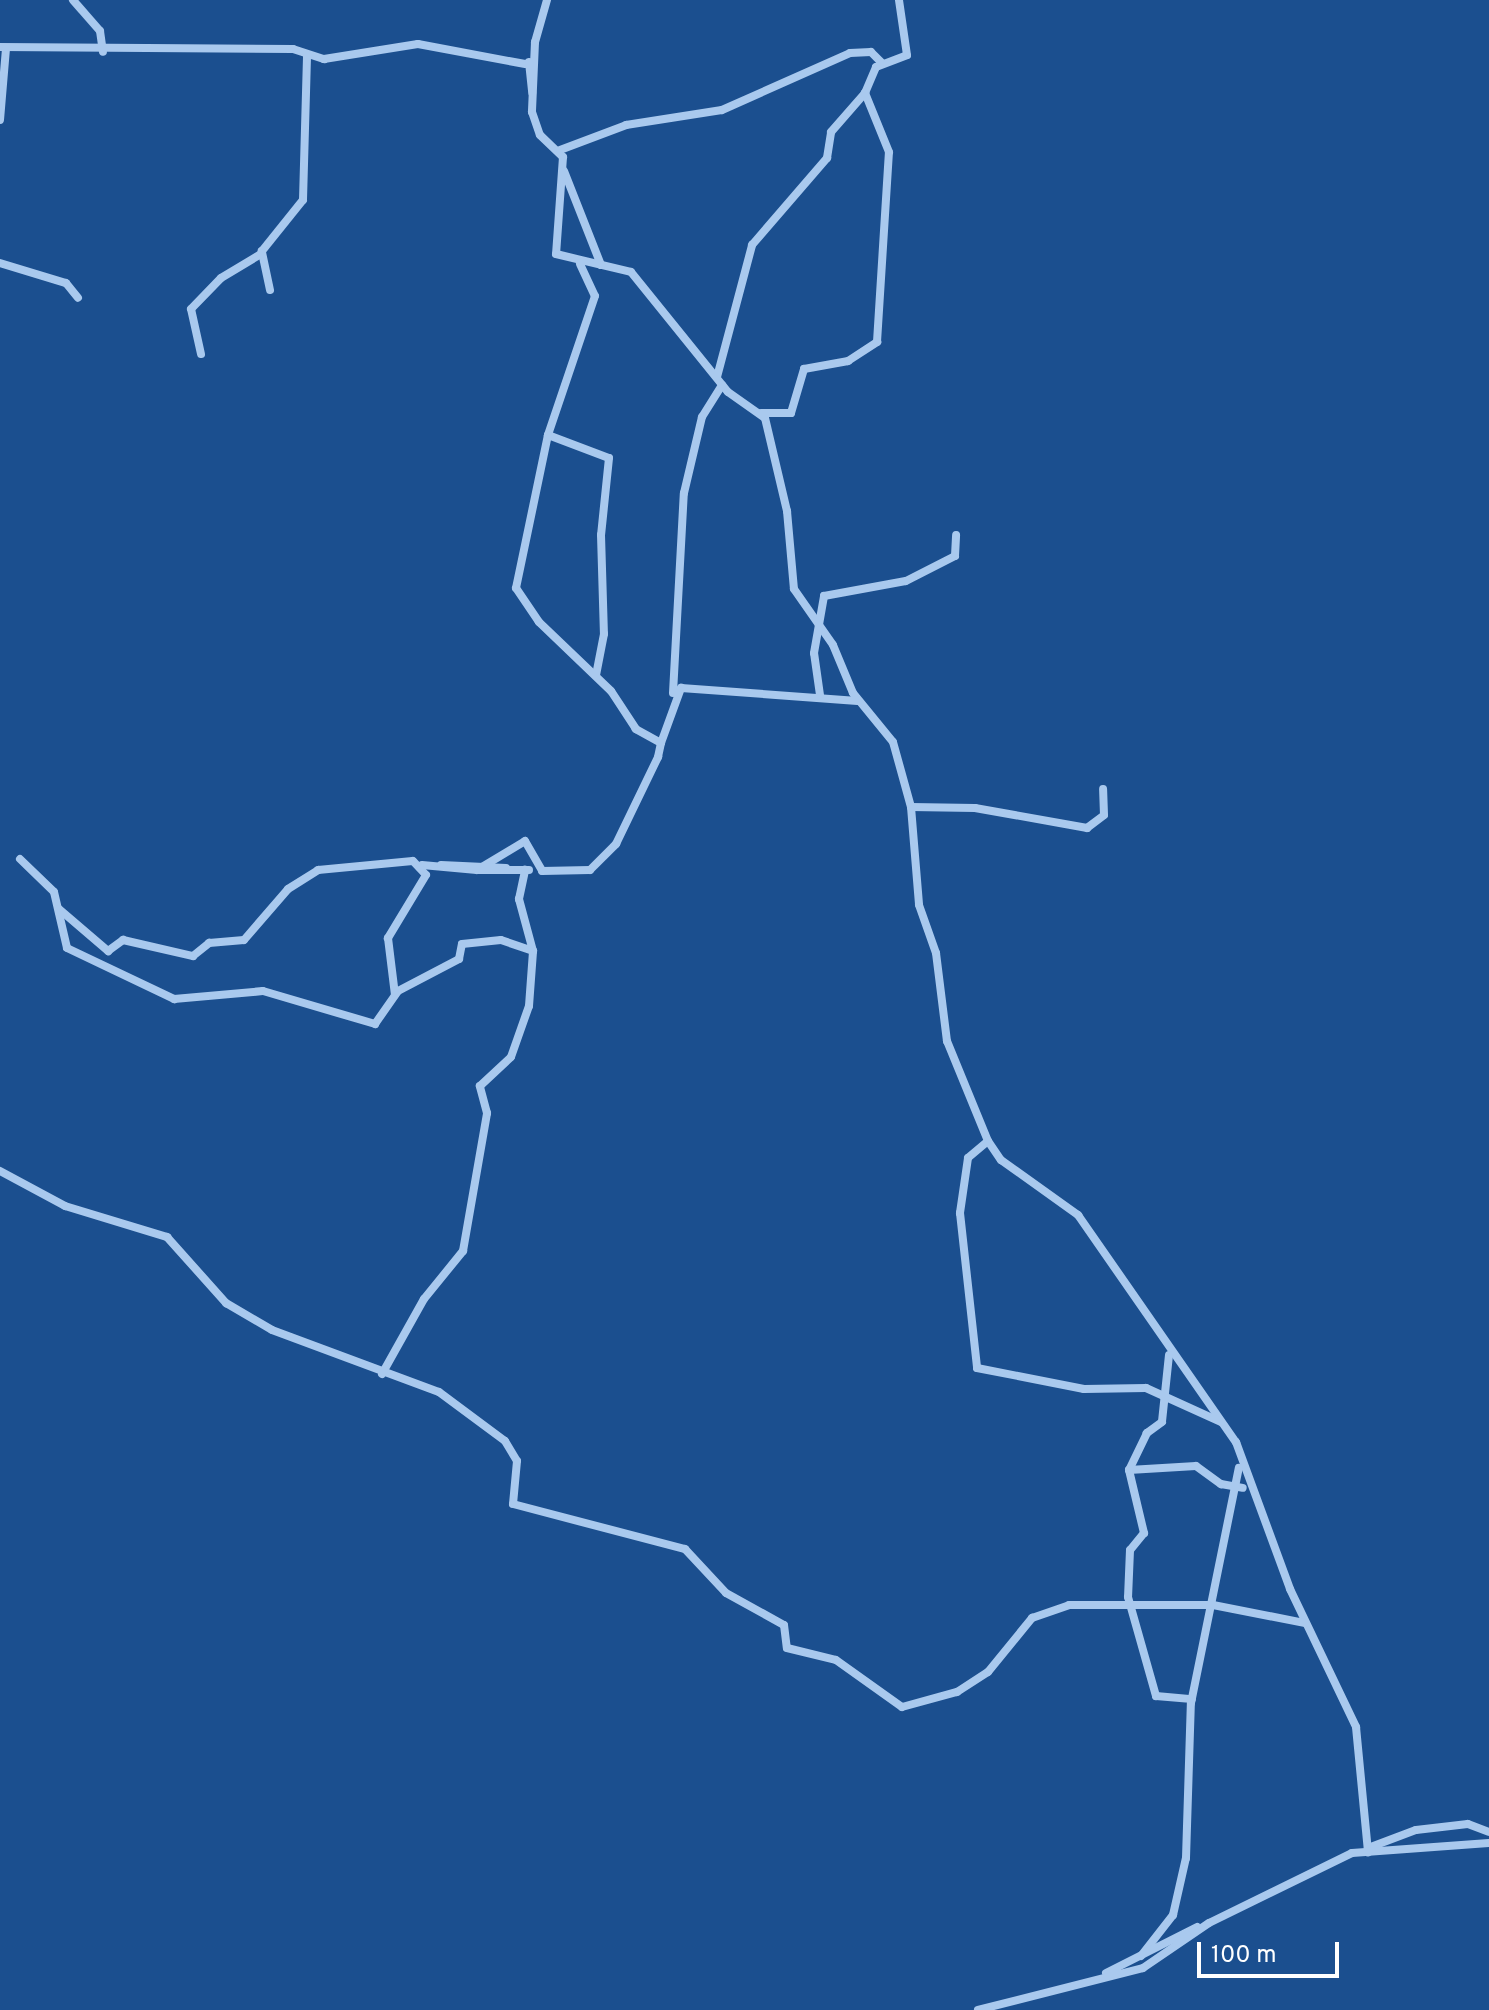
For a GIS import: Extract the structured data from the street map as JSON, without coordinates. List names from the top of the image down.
{
  "scale_bar": "100 m"
}
